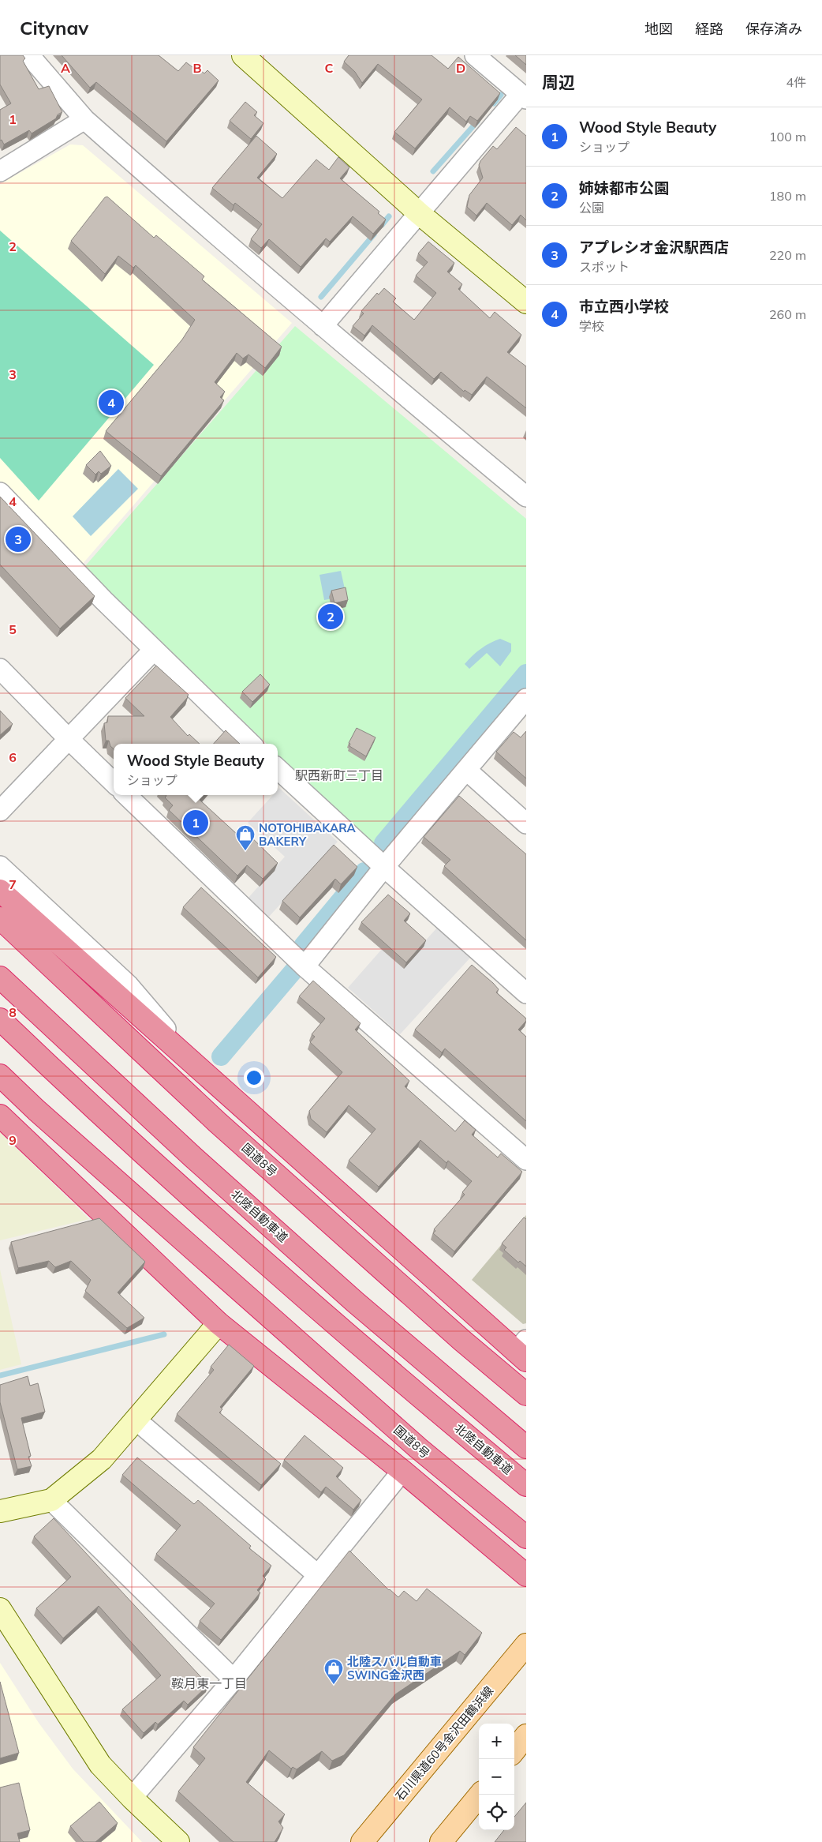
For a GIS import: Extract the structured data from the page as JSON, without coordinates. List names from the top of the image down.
{
  "streets": {
    "highway": ["国道8号", "北陸自動車道"],
    "main road": ["石川県道60号金沢田鶴浜線"]
  },
  "districts": ["駅西新町三丁目", "鞍月東一丁目"],
  "places": {
    "shop": ["NOTOHIBAKARA BAKERY", "北陸スバル自動車 SWING金沢西"]
  },
  "page": {
    "header": "Citynav",
    "nav": ["地図", "経路", "保存済み"],
    "heading": ["周辺", "4件"],
    "list": [
      {
        "mark": "1",
        "name": "Wood Style Beauty",
        "note": "ショップ",
        "value": "100 m"
      },
      {
        "mark": "2",
        "name": "姉妹都市公園",
        "note": "公園",
        "value": "180 m"
      },
      {
        "mark": "3",
        "name": "アプレシオ金沢駅西店",
        "note": "スポット",
        "value": "220 m"
      },
      {
        "mark": "4",
        "name": "市立西小学校",
        "note": "学校",
        "value": "260 m"
      }
    ],
    "pins": [
      "4",
      "3",
      "2",
      "1"
    ],
    "popup": ["Wood Style Beauty", "ショップ"],
    "map_buttons": ["+", "−"]
  },
  "grid": {
    "columns": [
      "A",
      "B",
      "C",
      "D"
    ],
    "rows": [
      "1",
      "2",
      "3",
      "4",
      "5",
      "6",
      "7",
      "8",
      "9"
    ]
  }
}
